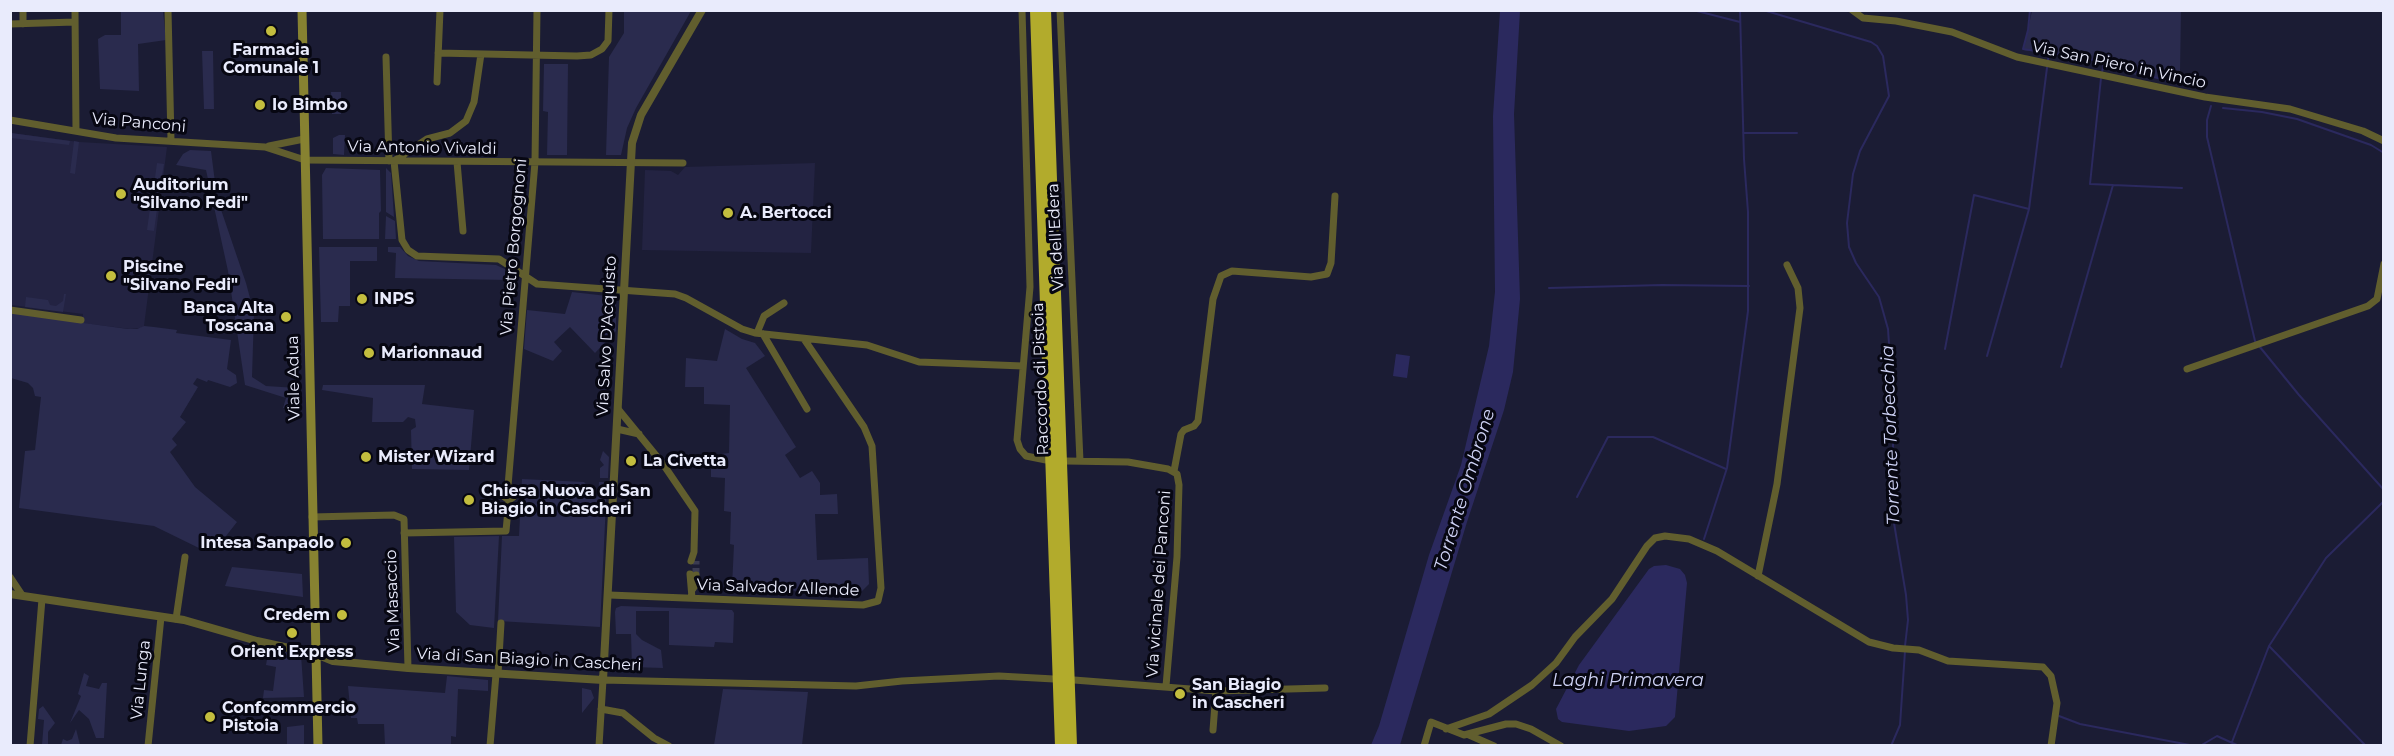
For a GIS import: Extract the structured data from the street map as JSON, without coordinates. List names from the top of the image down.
{
  "streets": {
    "highway": ["Raccordo di Pistoia"],
    "main road": ["Viale Adua"],
    "street": [
      "Via San Piero in Vincio",
      "Via Panconi",
      "Via Antonio Vivaldi",
      "Via dell'Edera",
      "Via Pietro Borgognoni",
      "Via Salvo D'Acquisto",
      "Via vicinale dei Panconi",
      "Via Salvador Allende",
      "Via Masaccio",
      "Via di San Biagio in Cascheri",
      "Via Lunga"
    ]
  },
  "crossings": [
    ["Via Panconi", "Via Antonio Vivaldi"],
    ["Via Panconi", "Viale Adua"],
    ["Via Antonio Vivaldi", "Via Pietro Borgognoni"],
    ["Via Antonio Vivaldi", "Via Salvo D'Acquisto"],
    ["Via Antonio Vivaldi", "Viale Adua"],
    ["Via dell'Edera", "Via vicinale dei Panconi"],
    ["Via Pietro Borgognoni", "Via Masaccio"],
    ["Via Salvo D'Acquisto", "Via Salvador Allende"],
    ["Via Salvo D'Acquisto", "Via di San Biagio in Cascheri"],
    ["Viale Adua", "Via di San Biagio in Cascheri"],
    ["Via Masaccio", "Via di San Biagio in Cascheri"],
    ["Via di San Biagio in Cascheri", "Via Lunga"]
  ],
  "water": ["Torrente Torbecchia", "Torrente Ombrone", "Laghi Primavera"],
  "places": [
    "Farmacia Comunale 1",
    "Io Bimbo",
    "Auditorium \"Silvano Fedi\"",
    "A. Bertocci",
    "Piscine \"Silvano Fedi\"",
    "INPS",
    "Banca Alta Toscana",
    "Marionnaud",
    "Mister Wizard",
    "La Civetta",
    "Chiesa Nuova di San Biagio in Cascheri",
    "Intesa Sanpaolo",
    "Credem",
    "Orient Express",
    "San Biagio in Cascheri",
    "Confcommercio Pistoia"
  ]
}
